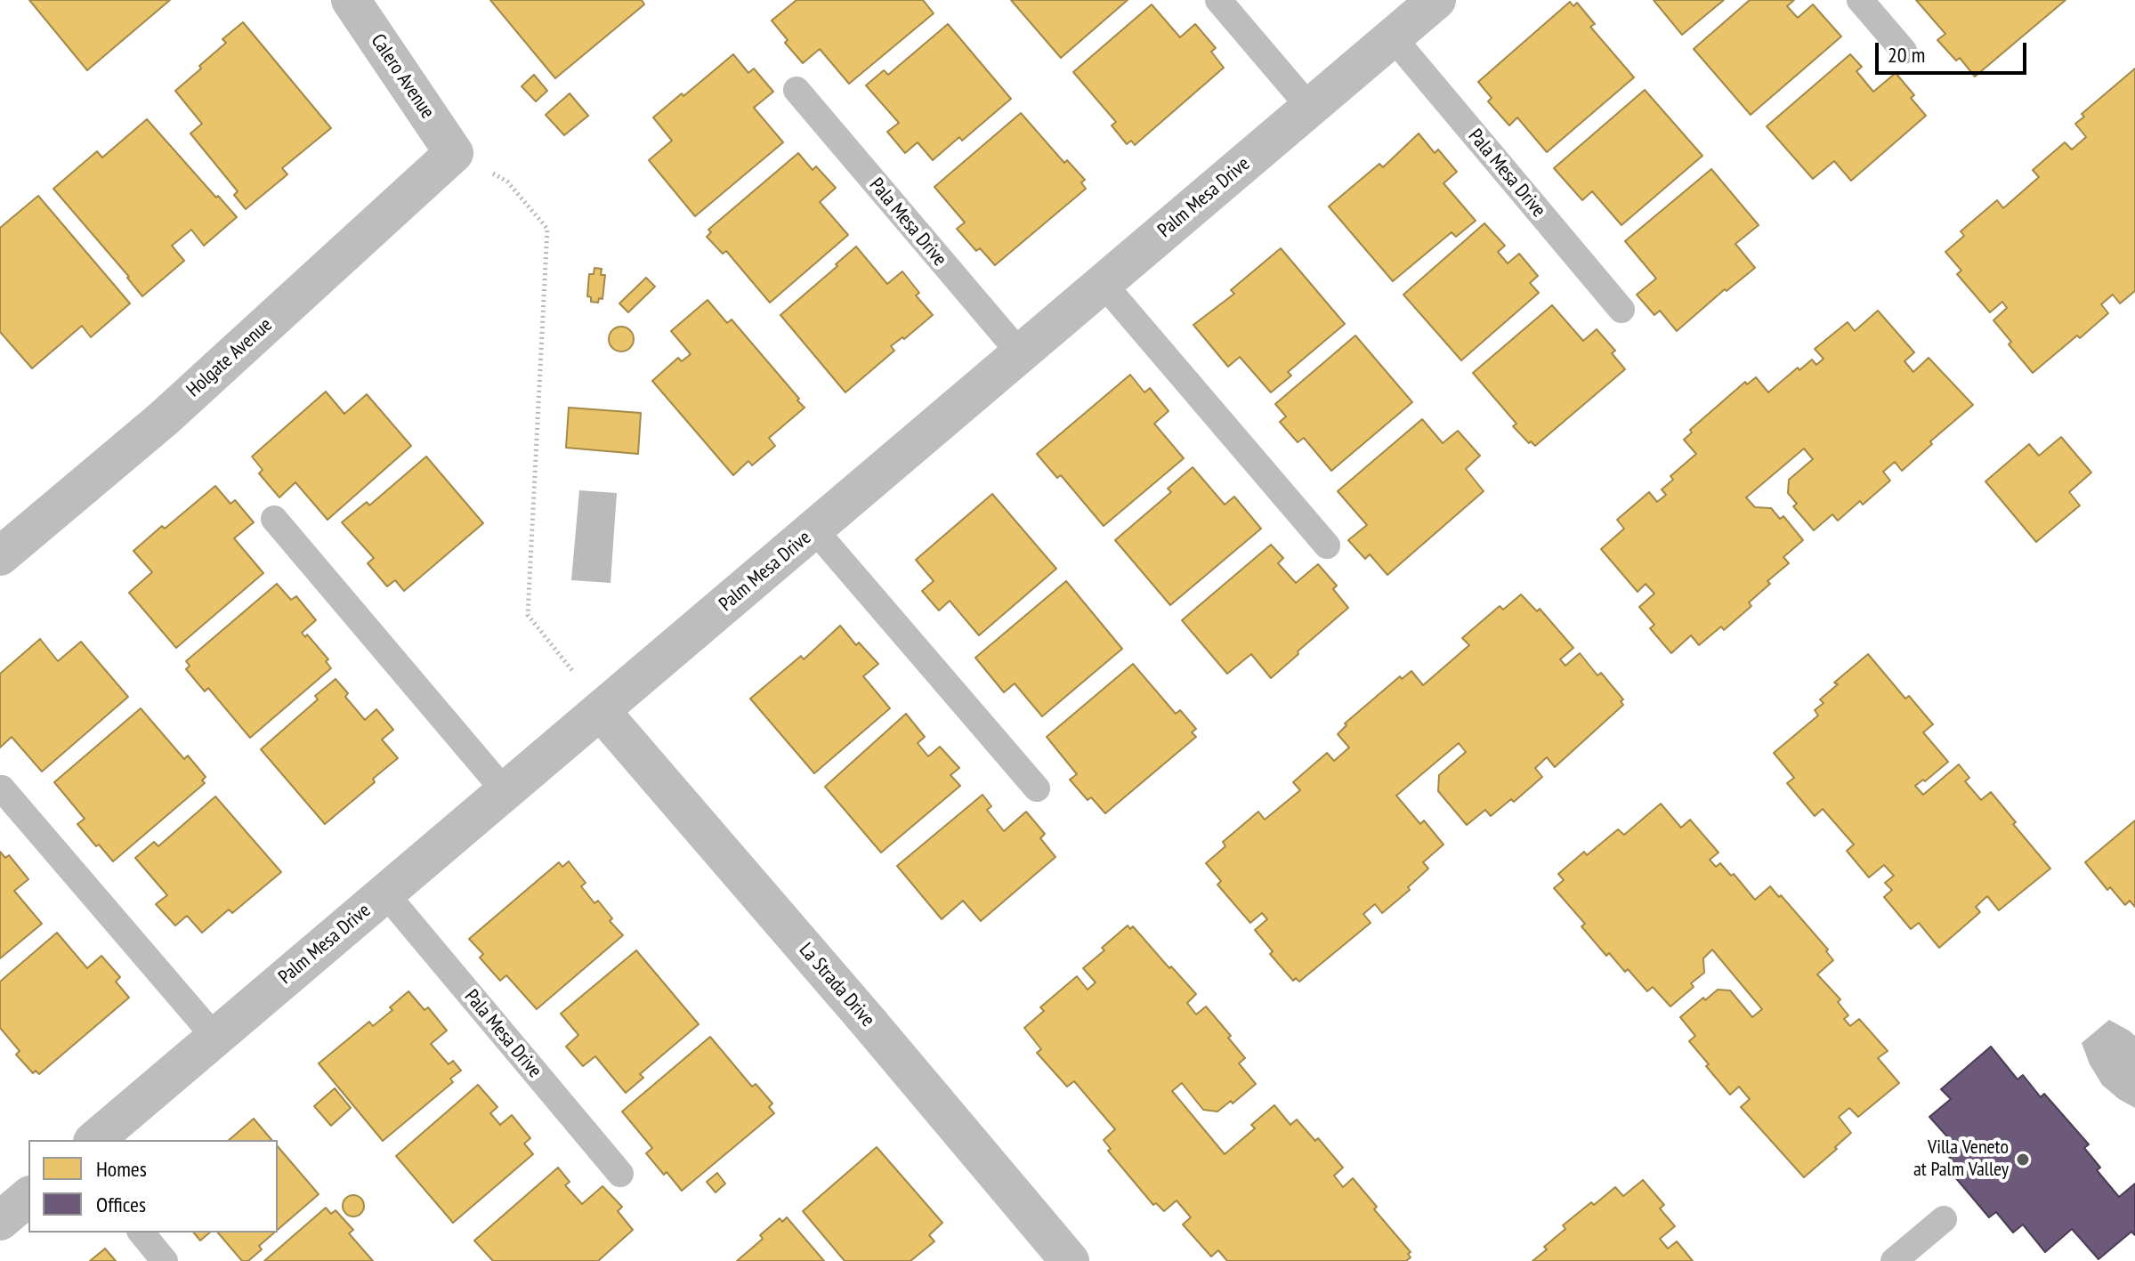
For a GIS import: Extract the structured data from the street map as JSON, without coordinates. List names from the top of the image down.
{
  "streets": {
    "street": [
      "Calero Avenue",
      "Palm Mesa Drive",
      "Holgate Avenue",
      "La Strada Drive"
    ],
    "lane": ["Pala Mesa Drive"]
  },
  "crossings": [
    ["Calero Avenue", "Holgate Avenue"],
    ["Pala Mesa Drive", "Palm Mesa Drive"],
    ["Palm Mesa Drive", "La Strada Drive"]
  ],
  "places": ["Villa Veneto at Palm Valley"],
  "legend": ["Homes", "Offices"],
  "scale_bar": "20 m"
}
